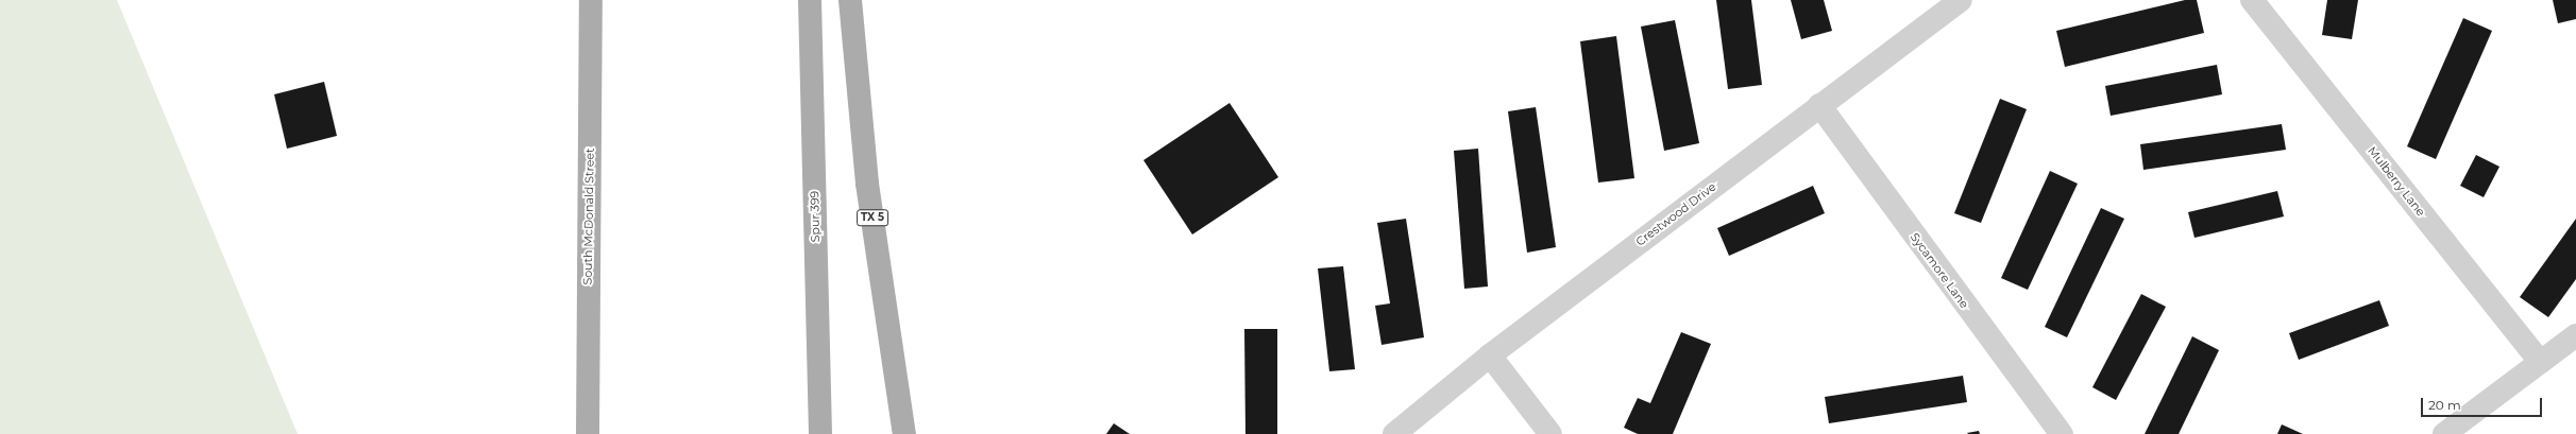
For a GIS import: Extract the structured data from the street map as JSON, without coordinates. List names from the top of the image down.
{
  "streets": {
    "main road": ["South McDonald Street", "Spur 399", "TX 5"],
    "lane": ["Mulberry Lane", "Crestwood Drive", "Sycamore Lane"]
  },
  "crossings": [
    ["Crestwood Drive", "Sycamore Lane"]
  ],
  "scale_bar": "20 m"
}
